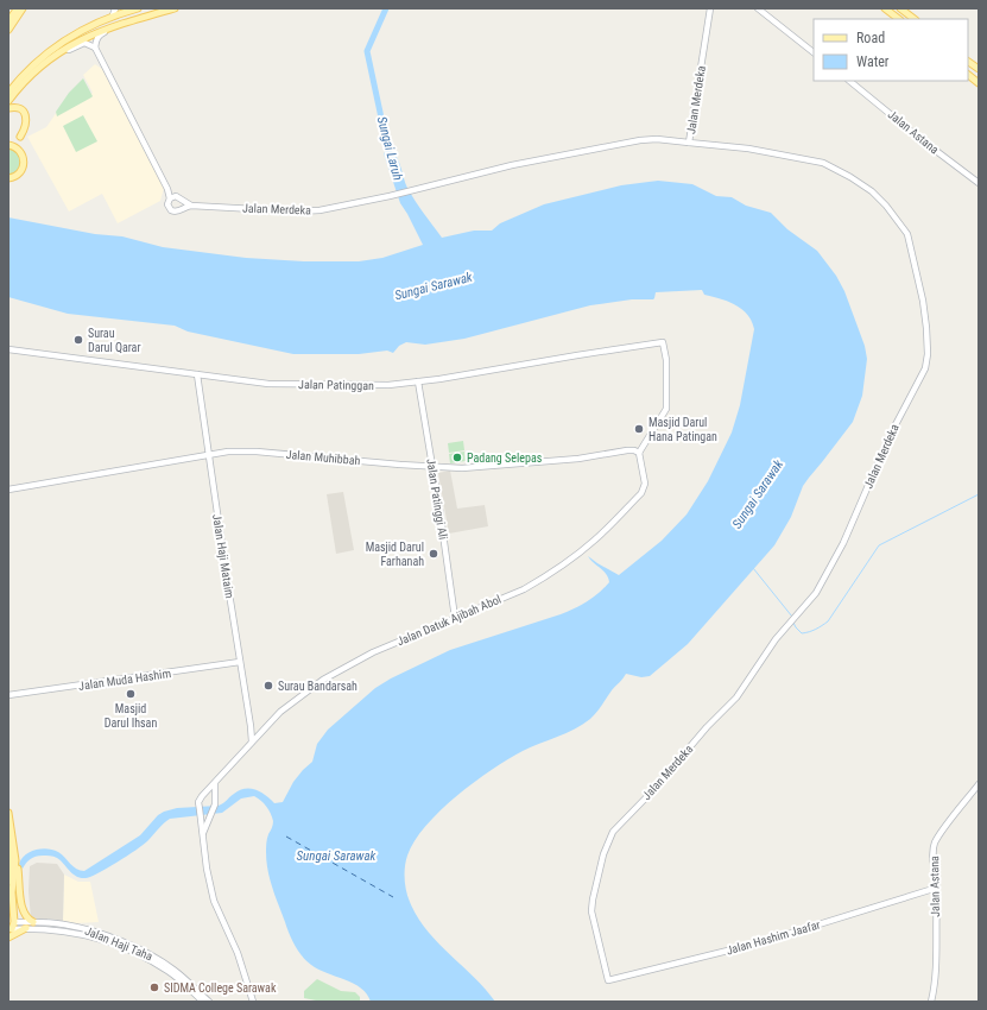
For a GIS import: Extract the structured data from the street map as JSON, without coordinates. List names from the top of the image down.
{
  "streets": {
    "street": [
      "Jalan Merdeka",
      "Jalan Astana",
      "Jalan Patinggan",
      "Jalan Muhibbah",
      "Jalan Patinggi Ali",
      "Jalan Haji Mataim",
      "Jalan Datuk Ajibah Abol",
      "Jalan Muda Hashim",
      "Jalan Hashim Jaafar",
      "Jalan Haji Taha"
    ]
  },
  "crossings": [
    ["Jalan Merdeka", "Jalan Hashim Jaafar"],
    ["Jalan Astana", "Jalan Hashim Jaafar"],
    ["Jalan Patinggan", "Jalan Muhibbah"],
    ["Jalan Patinggan", "Jalan Patinggi Ali"],
    ["Jalan Patinggan", "Jalan Haji Mataim"],
    ["Jalan Patinggan", "Jalan Datuk Ajibah Abol"],
    ["Jalan Muhibbah", "Jalan Patinggi Ali"],
    ["Jalan Muhibbah", "Jalan Haji Mataim"],
    ["Jalan Muhibbah", "Jalan Datuk Ajibah Abol"],
    ["Jalan Patinggi Ali", "Jalan Datuk Ajibah Abol"],
    ["Jalan Haji Mataim", "Jalan Datuk Ajibah Abol"],
    ["Jalan Haji Mataim", "Jalan Muda Hashim"]
  ],
  "water": ["Sungai Laruh", "Sungai Sarawak"],
  "places": [
    "Surau Darul Qarar",
    "Masjid Darul Hana Patingan",
    "Padang Selepas",
    "Masjid Darul Farhanah",
    "Surau Bandarsah",
    "Masjid Darul Ihsan",
    "SIDMA College Sarawak"
  ],
  "legend": ["Road", "Water"]
}
